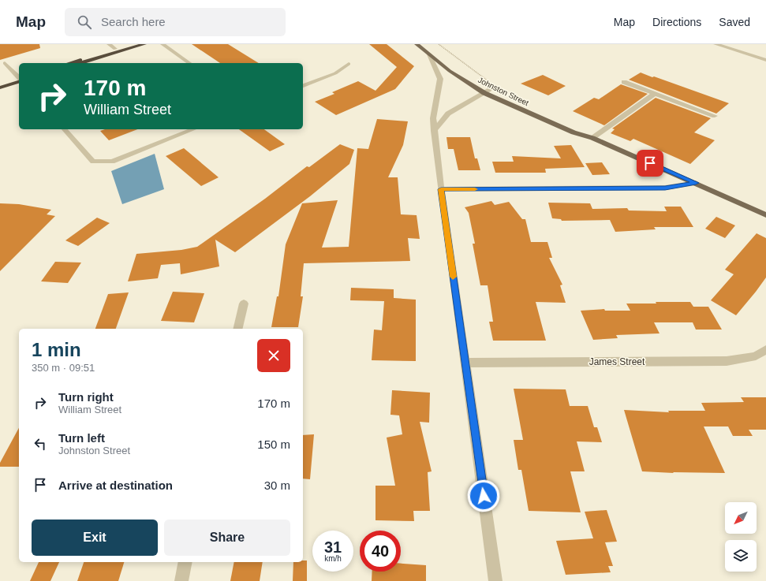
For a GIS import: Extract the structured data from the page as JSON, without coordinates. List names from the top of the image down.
{
  "streets": {
    "main road": ["Johnston Street"],
    "street": ["James Street"]
  },
  "north": "bottom left",
  "page": {
    "header": "Map",
    "search": "Search here",
    "nav": ["Map", "Directions", "Saved"],
    "turn": ["170 m", "William Street"],
    "heading": ["1 min", "350 m · 09:51"],
    "list": [
      {
        "name": "Turn right",
        "note": "William Street",
        "value": "170 m"
      },
      {
        "name": "Turn left",
        "note": "Johnston Street",
        "value": "150 m"
      },
      {
        "name": "Arrive at destination",
        "value": "30 m"
      }
    ],
    "buttons": ["Exit", "Share"],
    "speed": "31 km/h",
    "limit": "40"
  }
}
